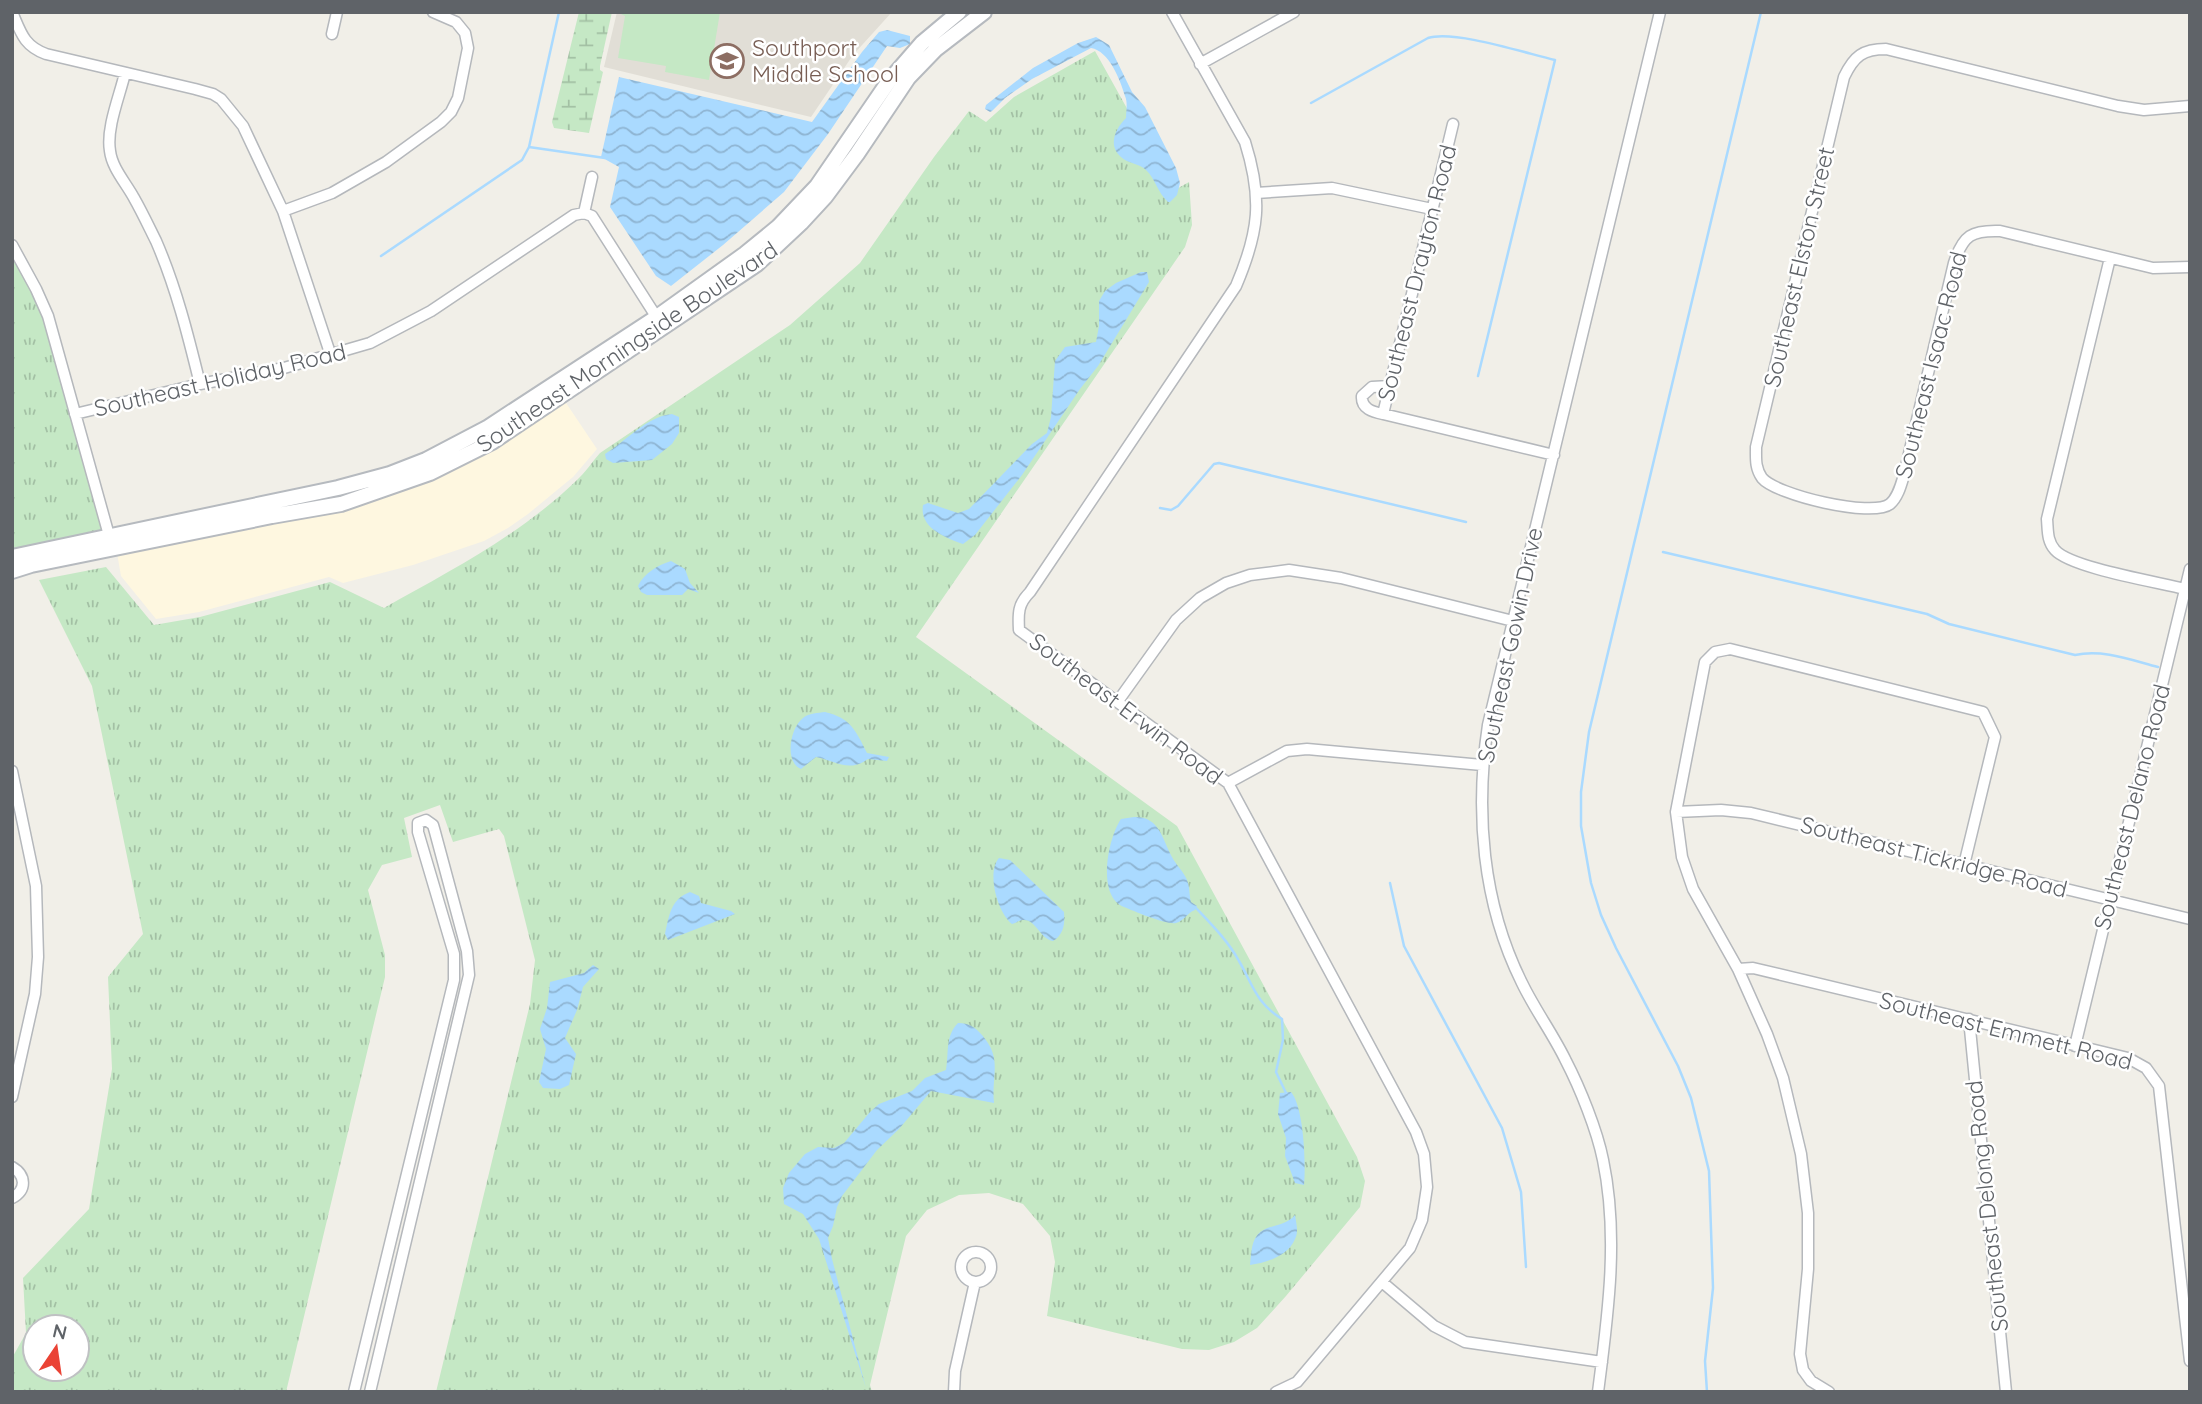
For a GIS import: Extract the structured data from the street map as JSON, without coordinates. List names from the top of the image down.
{
  "streets": {
    "street": [
      "Southeast Elston Street",
      "Southeast Drayton Road",
      "Southeast Morningside Boulevard",
      "Southeast Isaac Road",
      "Southeast Holiday Road",
      "Southeast Gowin Drive",
      "Southeast Erwin Road",
      "Southeast Delano Road",
      "Southeast Tickridge Road",
      "Southeast Emmett Road",
      "Southeast Delong Road"
    ]
  },
  "crossings": [
    ["Southeast Elston Street", "Southeast Isaac Road"],
    ["Southeast Drayton Road", "Southeast Gowin Drive"],
    ["Southeast Delano Road", "Southeast Tickridge Road"],
    ["Southeast Delano Road", "Southeast Emmett Road"],
    ["Southeast Emmett Road", "Southeast Delong Road"]
  ],
  "places": {
    "school or university": ["Southport Middle School"]
  },
  "north": "top"
}
